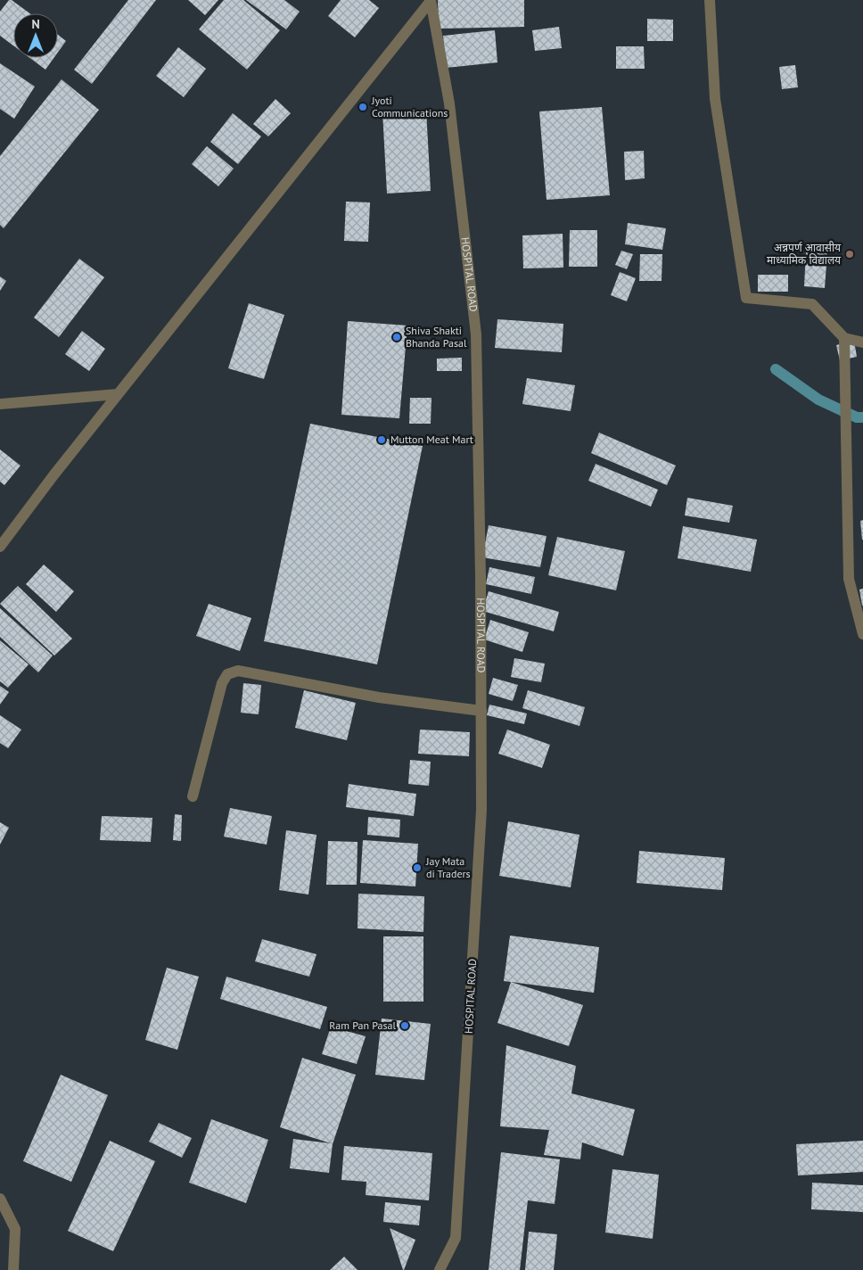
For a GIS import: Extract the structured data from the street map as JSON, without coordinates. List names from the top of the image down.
{
  "streets": {
    "street": ["HOSPITAL ROAD"]
  },
  "places": [
    "Jyoti Communications",
    "अन्नपुर्ण आवासीय माध्यामिक विद्यालय",
    "Shiva Shakti Bhanda Pasal",
    "Mutton Meat Mart",
    "Jay Mata di Traders",
    "Ram Pan Pasal"
  ],
  "north": "top"
}
